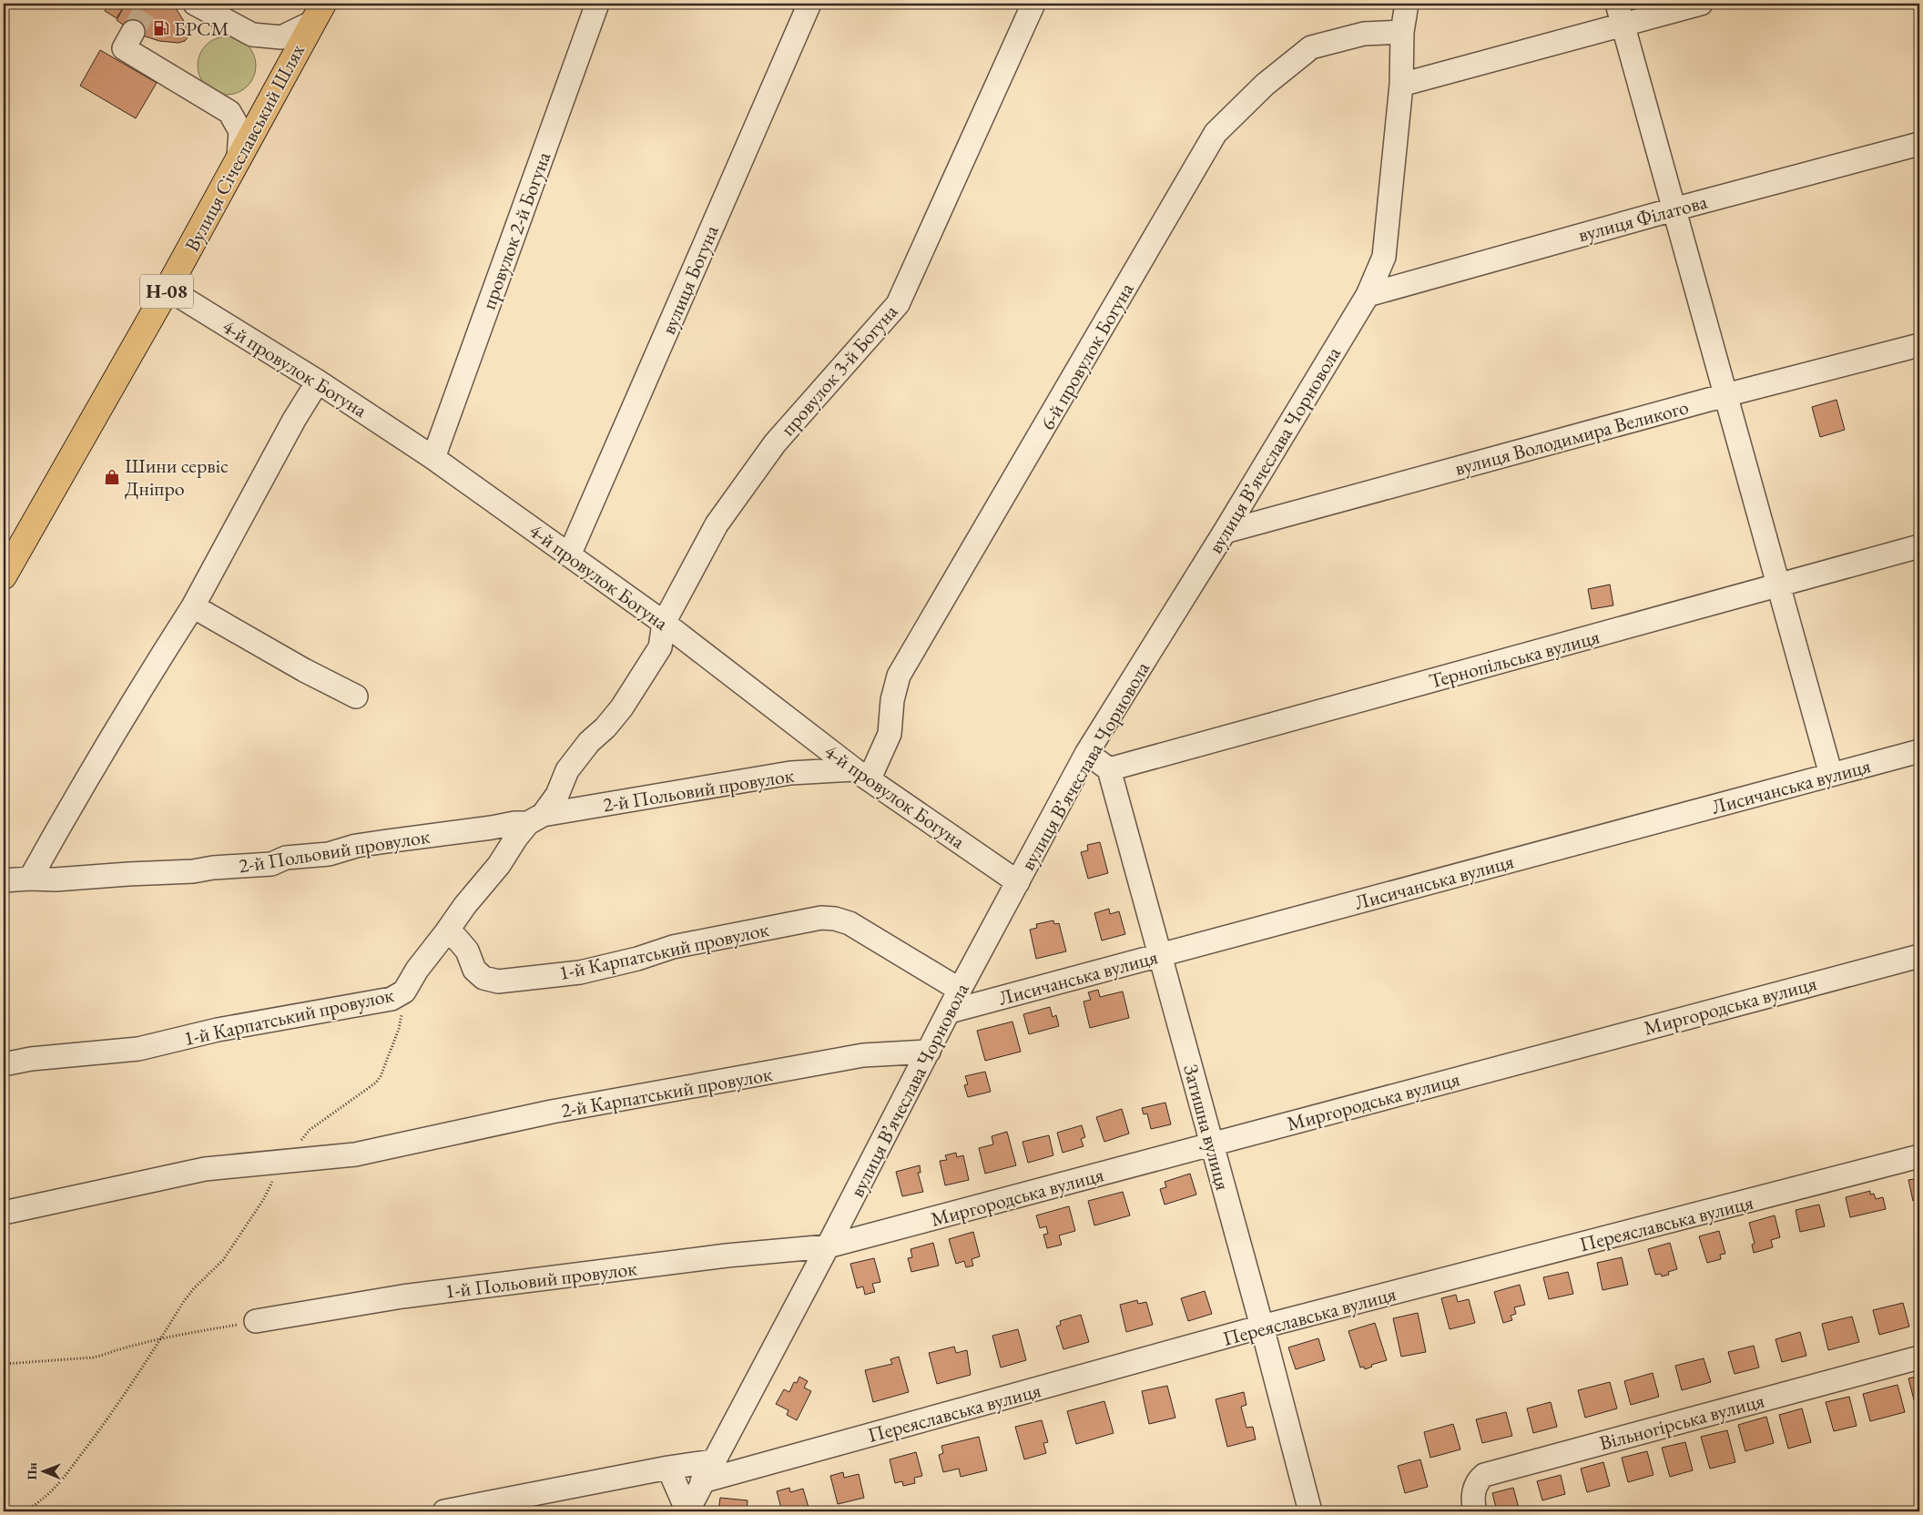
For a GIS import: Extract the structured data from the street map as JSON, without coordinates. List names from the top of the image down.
{
  "streets": {
    "main road": ["Вулиця Січеславський Шлях", "Н-08"],
    "street": [
      "вулиця Філатова",
      "провулок 2-й Богуна",
      "вулиця Богуна",
      "6-й провулок Богуна",
      "4-й провулок Богуна",
      "провулок 3-й Богуна",
      "вулиця Володимира Великого",
      "вулиця Вʼячеслава Чорновола",
      "Тернопільська вулиця",
      "Лисичанська вулиця",
      "2-й Польовий провулок",
      "1-й Карпатський провулок",
      "Миргородська вулиця",
      "2-й Карпатський провулок",
      "Затишна вулиця",
      "Переяславська вулиця",
      "1-й Польовий провулок",
      "Вільногірська вулиця"
    ]
  },
  "crossings": [
    ["Вулиця Січеславський Шлях", "4-й провулок Богуна"],
    ["вулиця Філатова", "вулиця Вʼячеслава Чорновола"],
    ["провулок 2-й Богуна", "4-й провулок Богуна"],
    ["вулиця Богуна", "4-й провулок Богуна"],
    ["6-й провулок Богуна", "4-й провулок Богуна"],
    ["6-й провулок Богуна", "вулиця Вʼячеслава Чорновола"],
    ["6-й провулок Богуна", "2-й Польовий провулок"],
    ["4-й провулок Богуна", "провулок 3-й Богуна"],
    ["4-й провулок Богуна", "вулиця Вʼячеслава Чорновола"],
    ["4-й провулок Богуна", "2-й Польовий провулок"],
    ["провулок 3-й Богуна", "2-й Польовий провулок"],
    ["провулок 3-й Богуна", "1-й Карпатський провулок"],
    ["вулиця Володимира Великого", "вулиця Вʼячеслава Чорновола"],
    ["вулиця Вʼячеслава Чорновола", "Лисичанська вулиця"],
    ["вулиця Вʼячеслава Чорновола", "1-й Карпатський провулок"],
    ["вулиця Вʼячеслава Чорновола", "Миргородська вулиця"],
    ["вулиця Вʼячеслава Чорновола", "2-й Карпатський провулок"],
    ["вулиця Вʼячеслава Чорновола", "Переяславська вулиця"],
    ["вулиця Вʼячеслава Чорновола", "1-й Польовий провулок"],
    ["Тернопільська вулиця", "Затишна вулиця"],
    ["Лисичанська вулиця", "Затишна вулиця"],
    ["Миргородська вулиця", "Затишна вулиця"],
    ["Миргородська вулиця", "1-й Польовий провулок"],
    ["Затишна вулиця", "Переяславська вулиця"]
  ],
  "places": {
    "fuel station": ["БРСМ"],
    "shop": ["Шини сервіс Дніпро"]
  },
  "north": "left"
}
